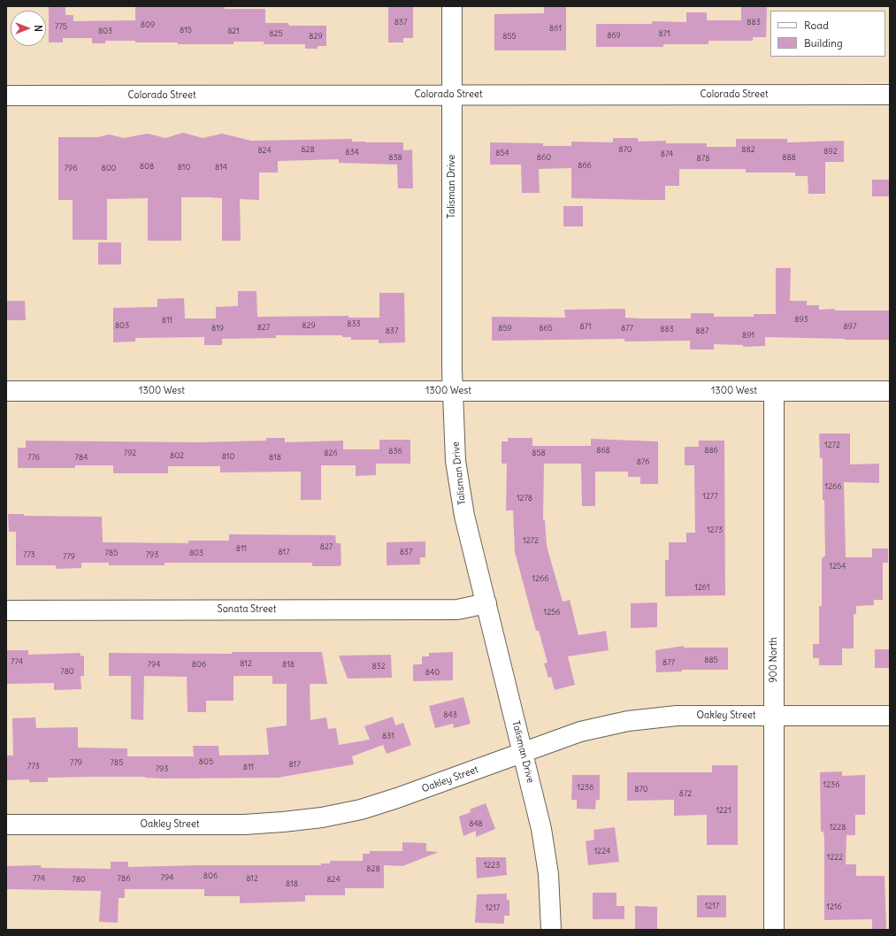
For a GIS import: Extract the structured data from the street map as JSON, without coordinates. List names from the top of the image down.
{
  "streets": {
    "street": [
      "Colorado Street",
      "Talisman Drive",
      "1300 West",
      "Sonata Street",
      "900 North",
      "Oakley Street"
    ]
  },
  "crossings": [
    ["Colorado Street", "Talisman Drive"],
    ["Talisman Drive", "1300 West"],
    ["Talisman Drive", "Sonata Street"],
    ["Talisman Drive", "Oakley Street"],
    ["1300 West", "900 North"],
    ["900 North", "Oakley Street"]
  ],
  "house_numbers": [
    "837",
    "883",
    "809",
    "775",
    "861",
    "815",
    "803",
    "821",
    "825",
    "871",
    "869",
    "829",
    "855",
    "828",
    "870",
    "882",
    "824",
    "892",
    "834",
    "854",
    "874",
    "838",
    "860",
    "888",
    "878",
    "866",
    "808",
    "810",
    "814",
    "796",
    "800",
    "893",
    "811",
    "833",
    "803",
    "829",
    "871",
    "897",
    "827",
    "819",
    "859",
    "865",
    "877",
    "883",
    "837",
    "887",
    "891",
    "1272",
    "868",
    "886",
    "836",
    "792",
    "826",
    "858",
    "802",
    "810",
    "776",
    "784",
    "818",
    "876",
    "1266",
    "1277",
    "1278",
    "1273",
    "1272",
    "827",
    "811",
    "817",
    "837",
    "785",
    "803",
    "773",
    "793",
    "779",
    "1254",
    "1266",
    "1261",
    "1256",
    "885",
    "774",
    "877",
    "812",
    "794",
    "806",
    "818",
    "832",
    "780",
    "840",
    "843",
    "831",
    "805",
    "779",
    "785",
    "817",
    "773",
    "811",
    "793",
    "1236",
    "1236",
    "870",
    "872",
    "1221",
    "848",
    "1228",
    "1224",
    "1222",
    "1223",
    "828",
    "806",
    "794",
    "774",
    "786",
    "812",
    "780",
    "824",
    "818",
    "1217",
    "1216",
    "1217"
  ],
  "legend": ["Road", "Building"],
  "north": "right"
}
